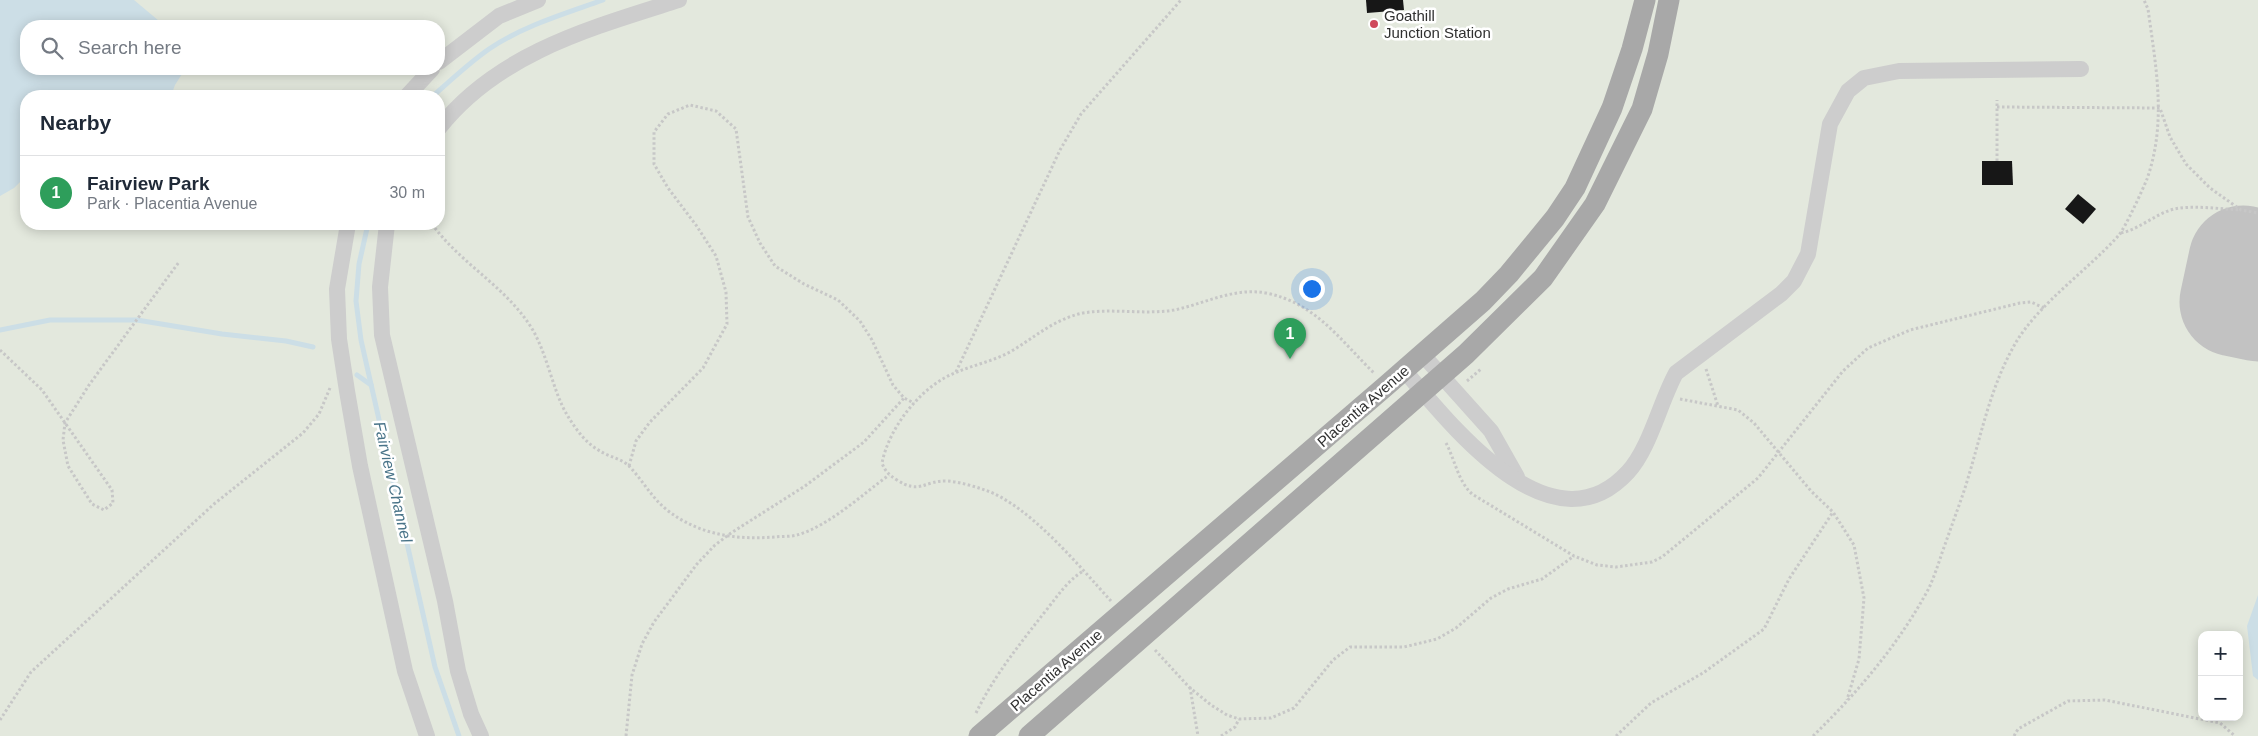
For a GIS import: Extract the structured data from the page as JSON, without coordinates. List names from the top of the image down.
{
  "streets": {
    "main road": ["Placentia Avenue"]
  },
  "water": ["Fairview Channel"],
  "places": ["Goathill Junction Station"],
  "page": {
    "search": "Search here",
    "heading": "Nearby",
    "list": [
      {
        "mark": "1",
        "name": "Fairview Park",
        "note": "Park · Placentia Avenue",
        "value": "30 m"
      }
    ],
    "pins": "1",
    "map_buttons": ["+", "−"]
  }
}
